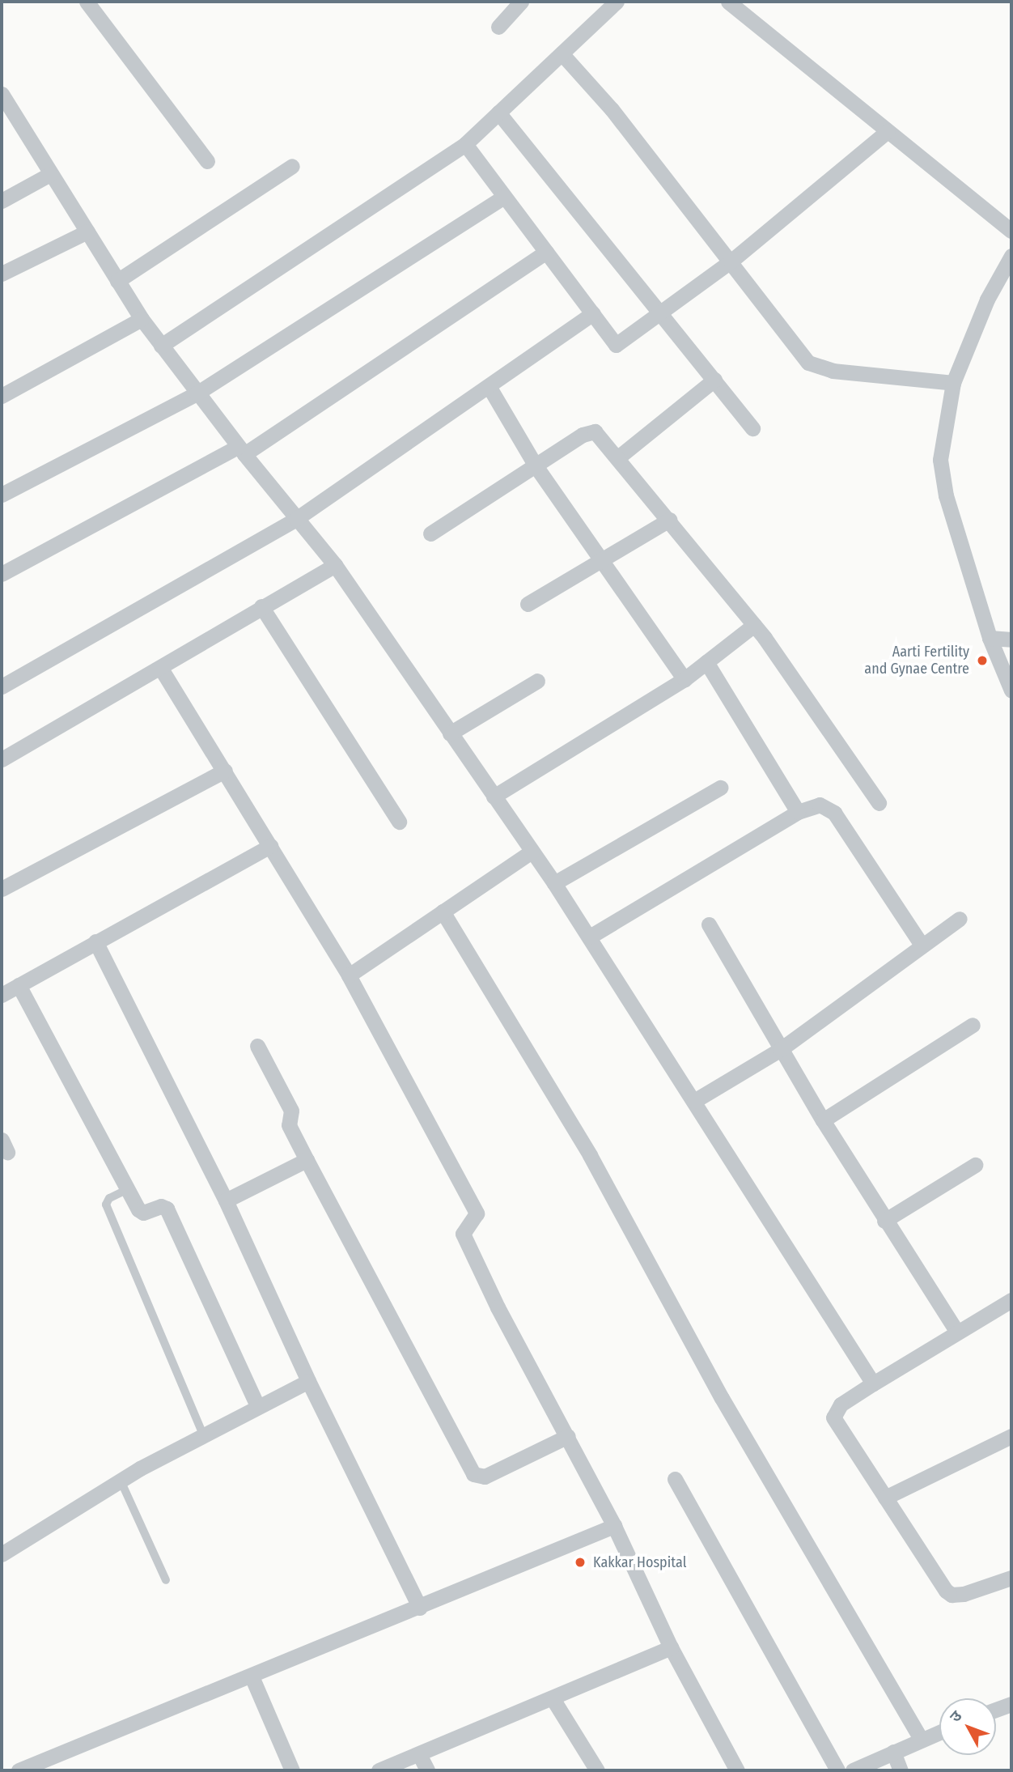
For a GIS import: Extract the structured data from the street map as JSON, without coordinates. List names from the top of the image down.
{
  "places": ["Aarti Fertility and Gynae Centre", "Kakkar Hospital"],
  "north": "top left"
}
